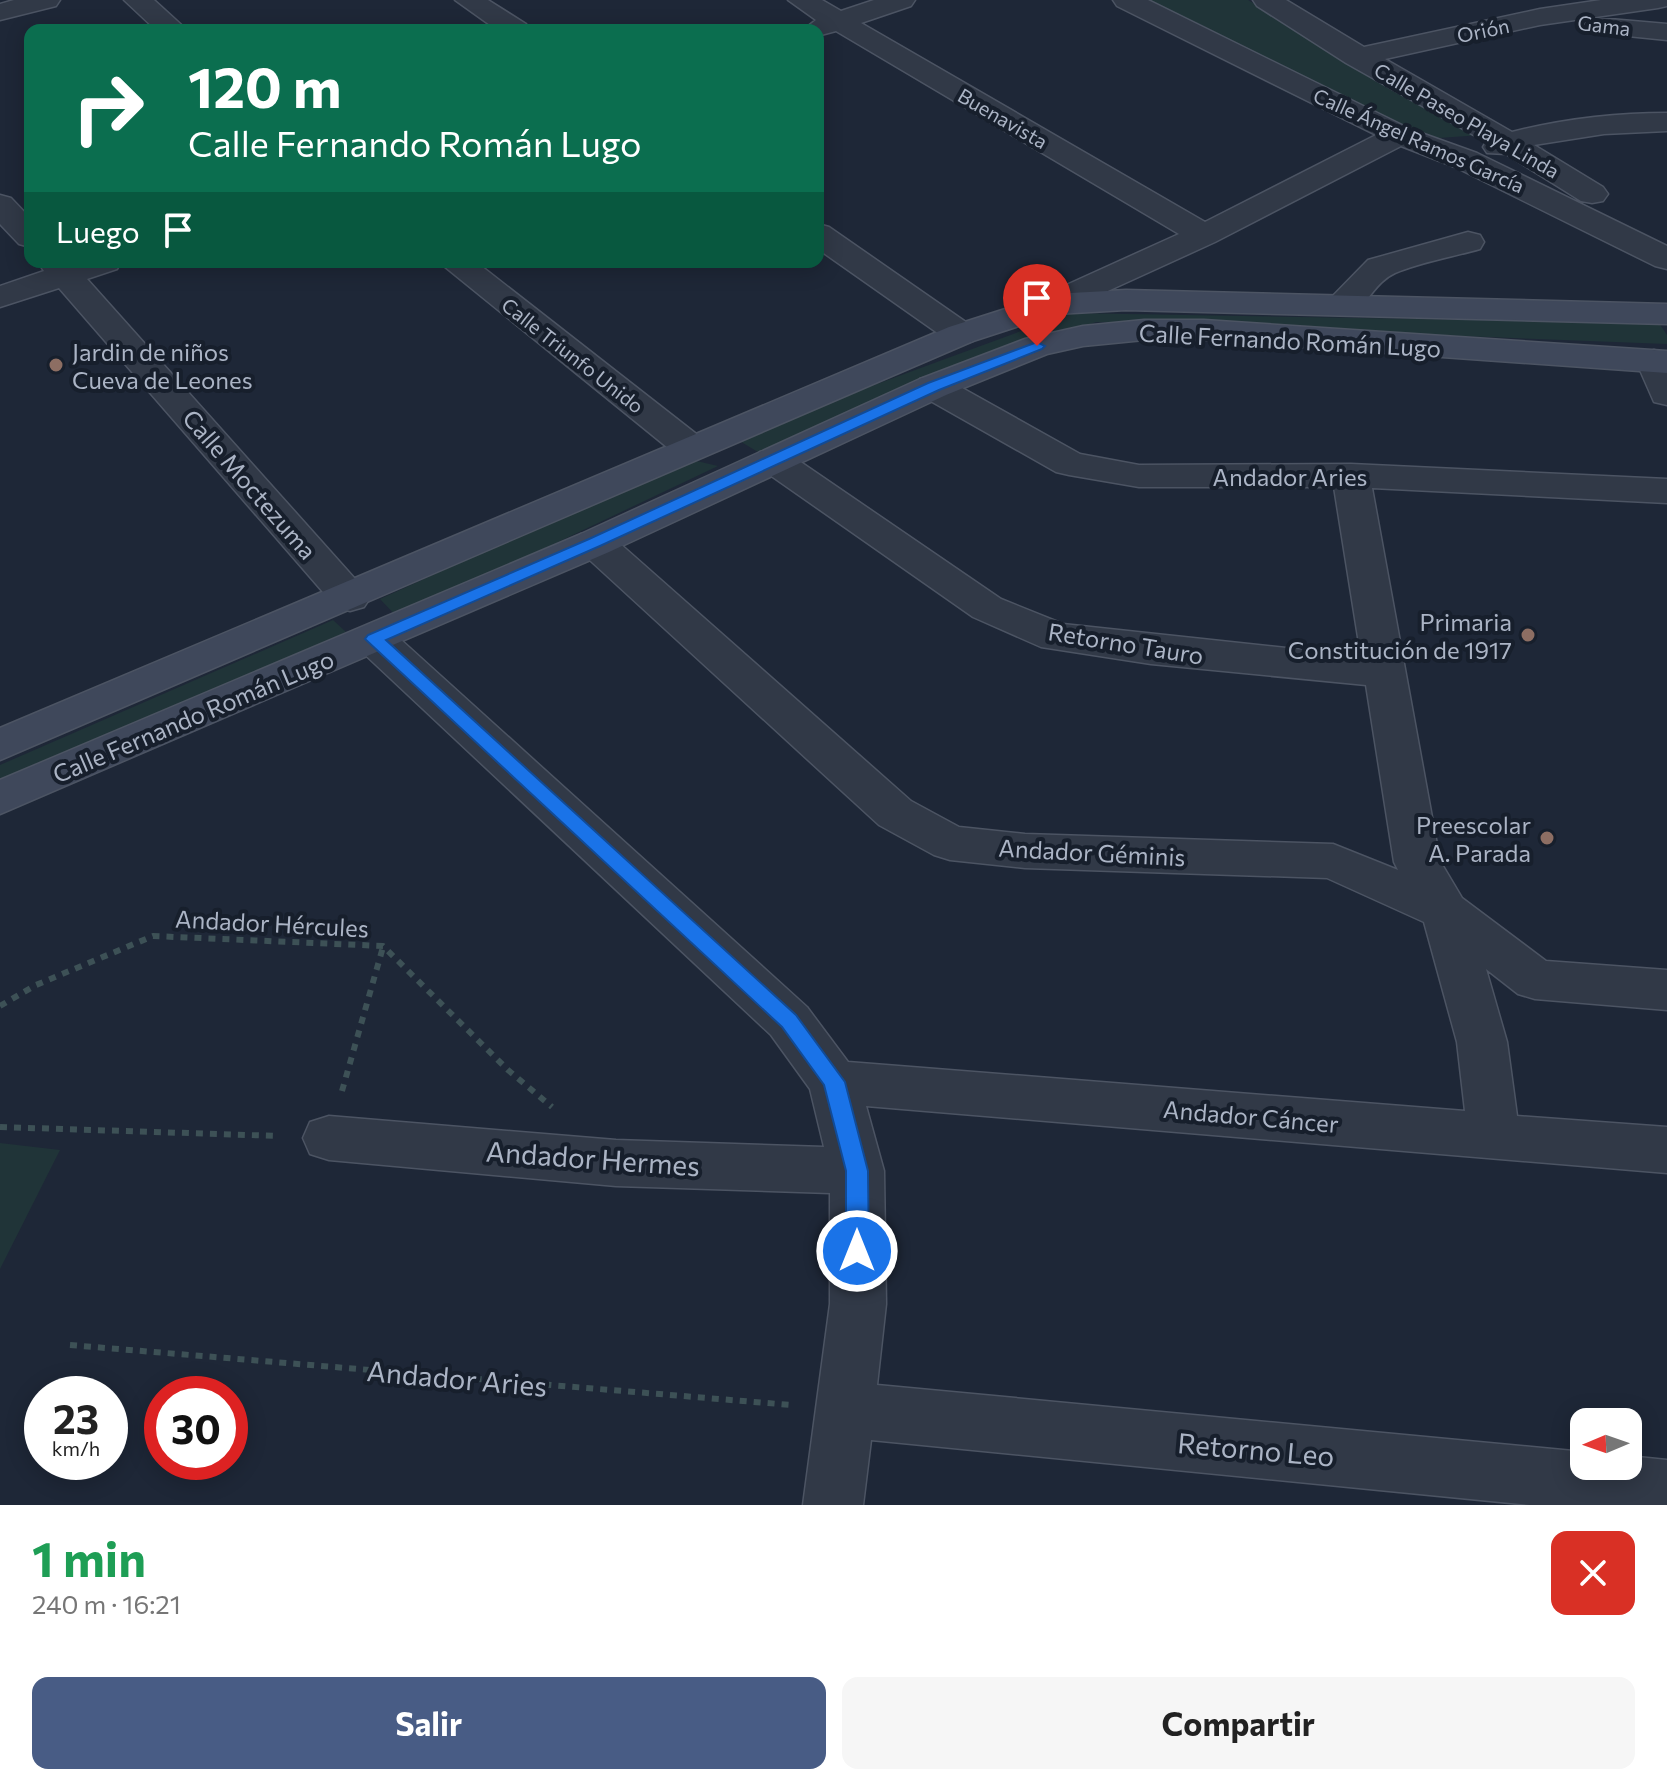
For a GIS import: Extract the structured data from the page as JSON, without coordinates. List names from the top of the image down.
{
  "streets": {
    "street": [
      "Gama",
      "Orión",
      "Buenavista",
      "Calle Paseo Playa Linda",
      "Calle Ángel Ramos García",
      "Calle Fernando Román Lugo",
      "Calle Triunfo Unido",
      "Andador Aries",
      "Calle Moctezuma",
      "Retorno Tauro",
      "Andador Géminis",
      "Andador Cáncer",
      "Andador Hermes",
      "Retorno Leo"
    ],
    "path": ["Andador Hércules"]
  },
  "crossings": [
    ["Gama", "Orión"],
    ["Orión", "Calle Paseo Playa Linda"],
    ["Buenavista", "Calle Fernando Román Lugo"],
    ["Calle Ángel Ramos García", "Calle Fernando Román Lugo"],
    ["Calle Fernando Román Lugo", "Calle Triunfo Unido"],
    ["Calle Fernando Román Lugo", "Andador Aries"],
    ["Calle Fernando Román Lugo", "Calle Moctezuma"],
    ["Calle Fernando Román Lugo", "Retorno Tauro"],
    ["Calle Fernando Román Lugo", "Andador Géminis"],
    ["Andador Aries", "Calle Moctezuma"],
    ["Andador Aries", "Retorno Leo"],
    ["Calle Moctezuma", "Andador Cáncer"],
    ["Calle Moctezuma", "Andador Hermes"],
    ["Calle Moctezuma", "Retorno Leo"]
  ],
  "places": ["Jardin de niños Cueva de Leones", "Primaria Constitución de 1917", "Preescolar A. Parada"],
  "north": "left",
  "page": {
    "turn": ["120 m", "Calle Fernando Román Lugo"],
    "then": "Luego",
    "speed": "23 km/h",
    "limit": "30",
    "heading": ["1 min", "240 m · 16:21"],
    "buttons": ["Salir", "Compartir"]
  }
}
